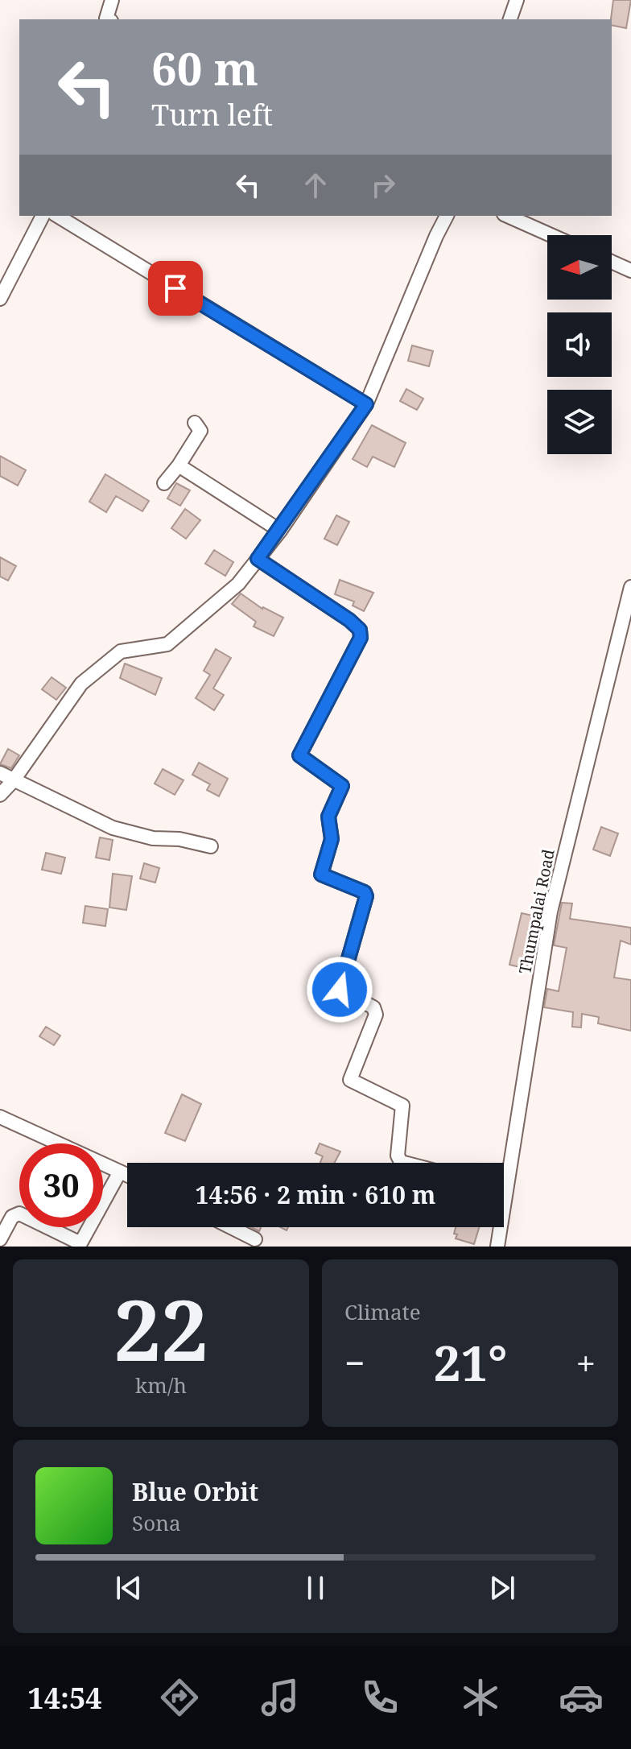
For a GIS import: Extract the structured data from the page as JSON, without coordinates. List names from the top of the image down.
{
  "streets": {
    "street": ["Thumpalai Road"]
  },
  "north": "left",
  "page": {
    "turn": ["60 m", "Turn left"],
    "limit": "30",
    "trip": "14:56 · 2 min · 610 m",
    "tile": [
      ["22", "km/h"],
      "Climate"
    ],
    "heat": ["−", "21°", "+"],
    "song": ["Blue Orbit", "Sona"],
    "tabs": "14:54"
  }
}
